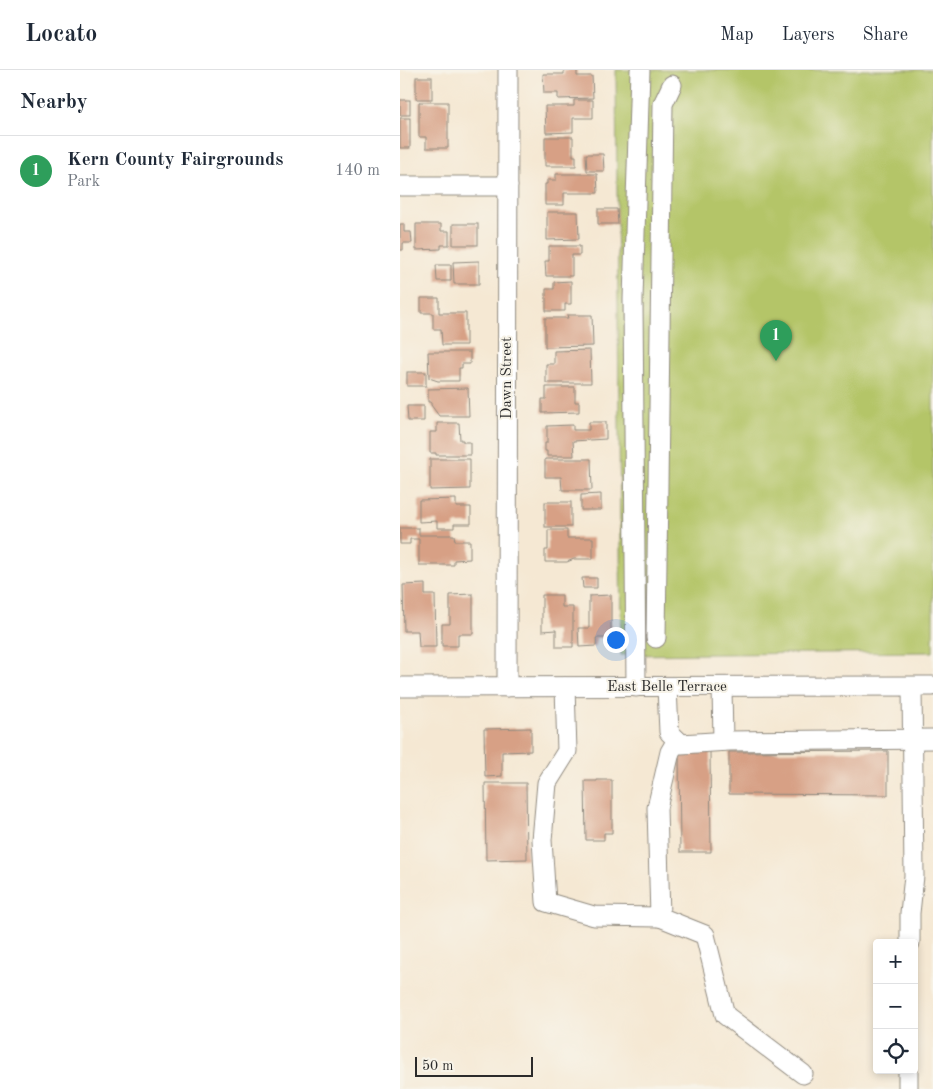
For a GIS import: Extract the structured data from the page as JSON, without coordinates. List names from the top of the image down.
{
  "streets": {
    "street": ["Dawn Street", "East Belle Terrace"]
  },
  "crossings": [
    ["Dawn Street", "East Belle Terrace"]
  ],
  "scale_bar": "50 m",
  "page": {
    "header": "Locato",
    "nav": ["Map", "Layers", "Share"],
    "heading": "Nearby",
    "list": [
      {
        "mark": "1",
        "name": "Kern County Fairgrounds",
        "note": "Park",
        "value": "140 m"
      }
    ],
    "pins": "1",
    "map_buttons": ["+", "−"],
    "scale": "50 m"
  }
}
